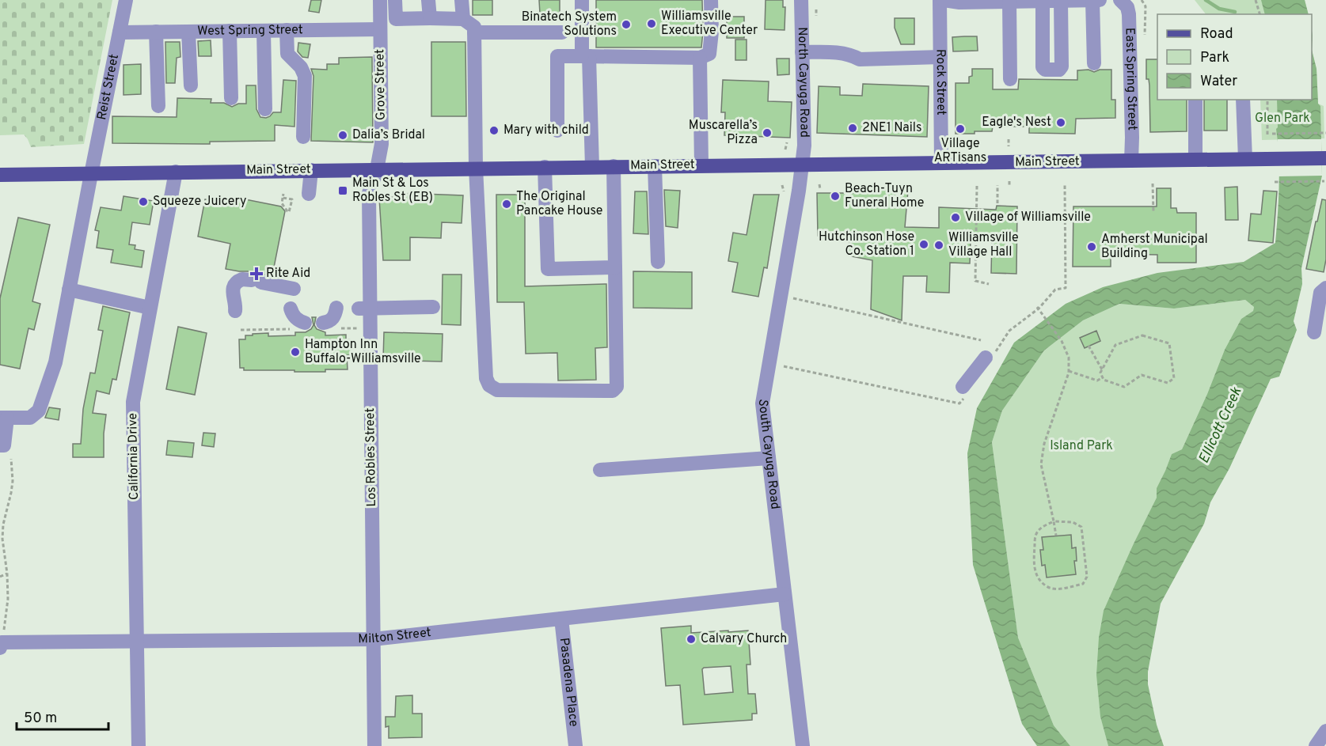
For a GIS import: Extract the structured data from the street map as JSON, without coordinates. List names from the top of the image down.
{
  "streets": {
    "main road": ["Main Street"],
    "street": [
      "West Spring Street",
      "East Spring Street",
      "North Cayuga Road",
      "Rock Street",
      "Grove Street",
      "Reist Street",
      "South Cayuga Road",
      "California Drive",
      "Los Robles Street",
      "Milton Street",
      "Pasadena Place"
    ]
  },
  "crossings": [
    ["West Spring Street", "Grove Street"],
    ["West Spring Street", "Reist Street"],
    ["East Spring Street", "Main Street"],
    ["North Cayuga Road", "Main Street"],
    ["North Cayuga Road", "South Cayuga Road"],
    ["Rock Street", "Main Street"],
    ["Grove Street", "Main Street"],
    ["Grove Street", "Los Robles Street"],
    ["Reist Street", "Main Street"],
    ["Main Street", "South Cayuga Road"],
    ["Main Street", "California Drive"],
    ["Main Street", "Los Robles Street"],
    ["South Cayuga Road", "Milton Street"],
    ["California Drive", "Milton Street"],
    ["Los Robles Street", "Milton Street"],
    ["Milton Street", "Pasadena Place"]
  ],
  "water": ["Ellicott Creek"],
  "parks": ["Glen Park", "Island Park"],
  "places": {
    "other": [
      "Williamsville Executive Center",
      "Binatech System Solutions",
      "Eagle's Nest",
      "2NE1 Nails",
      "Village ARTisans",
      "Mary with child",
      "Muscarella’s Pizza",
      "Dalia’s Bridal",
      "Beach-Tuyn Funeral Home",
      "Squeeze Juicery",
      "The Original Pancake House",
      "Village of Williamsville",
      "Hutchinson Hose Co. Station 1",
      "Williamsville Village Hall",
      "Amherst Municipal Building",
      "Hampton Inn Buffalo-Williamsville",
      "Calvary Church"
    ],
    "transit": ["Main St & Los Robles St (EB)"],
    "health": ["Rite Aid"]
  },
  "legend": ["Road", "Park", "Water"],
  "scale_bar": "50 m"
}
